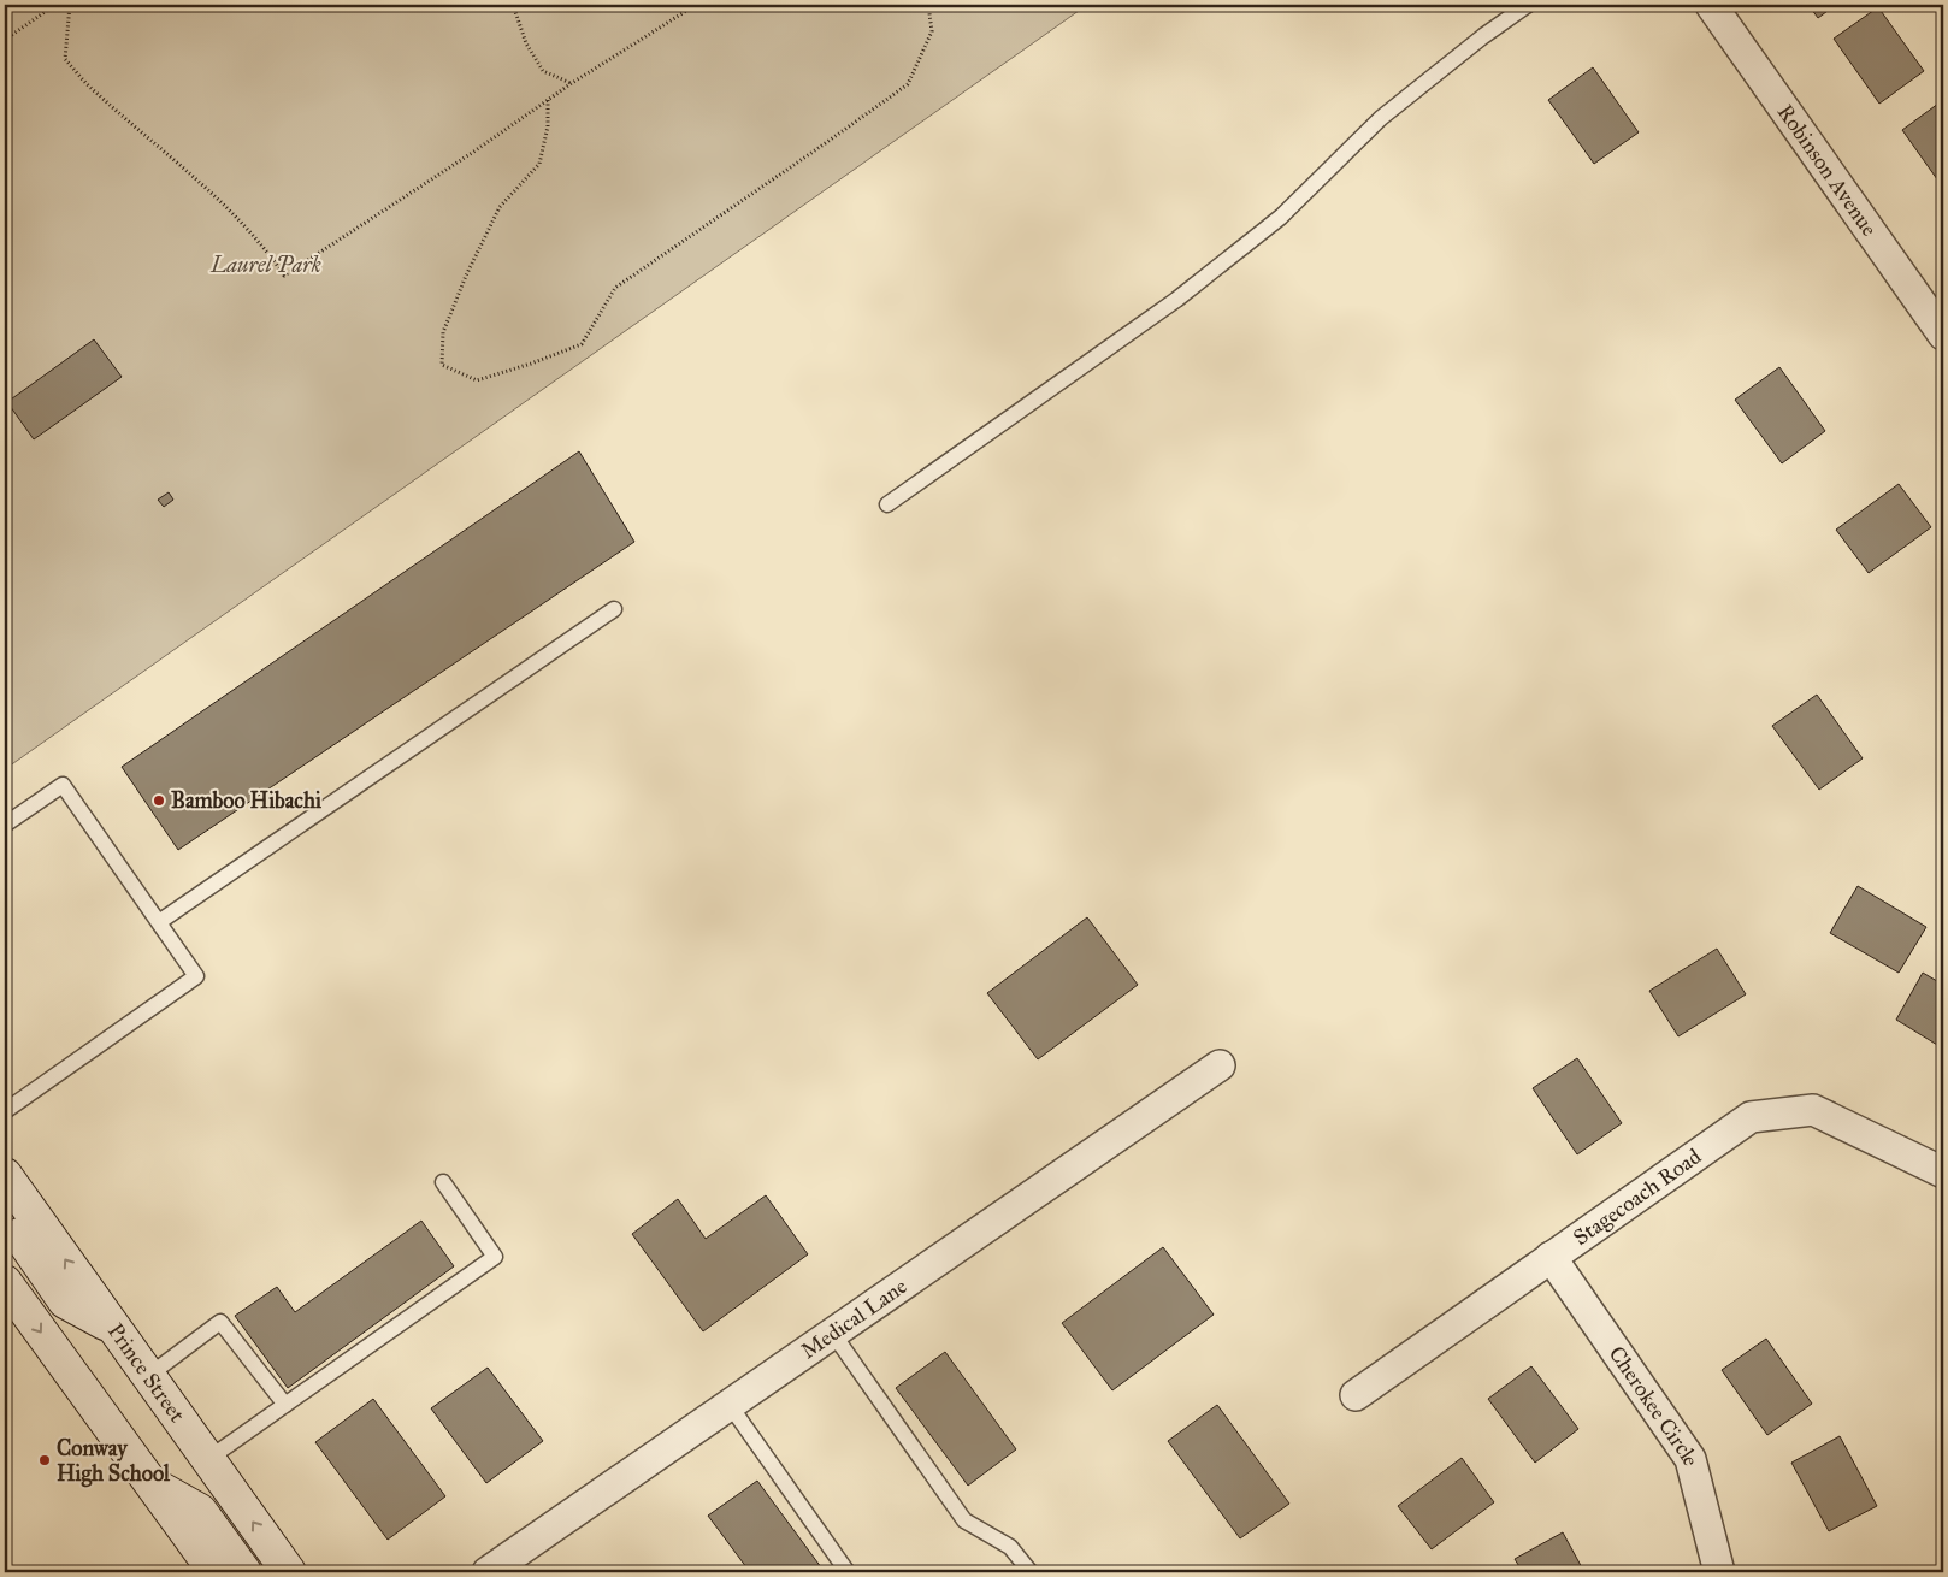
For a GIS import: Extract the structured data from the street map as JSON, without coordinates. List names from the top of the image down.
{
  "streets": {
    "main road": ["Prince Street"],
    "street": [
      "Robinson Avenue",
      "Stagecoach Road",
      "Medical Lane",
      "Cherokee Circle"
    ]
  },
  "crossings": [
    ["Stagecoach Road", "Cherokee Circle"]
  ],
  "parks": ["Laurel Park"],
  "places": ["Bamboo Hibachi", "Conway High School"]
}
